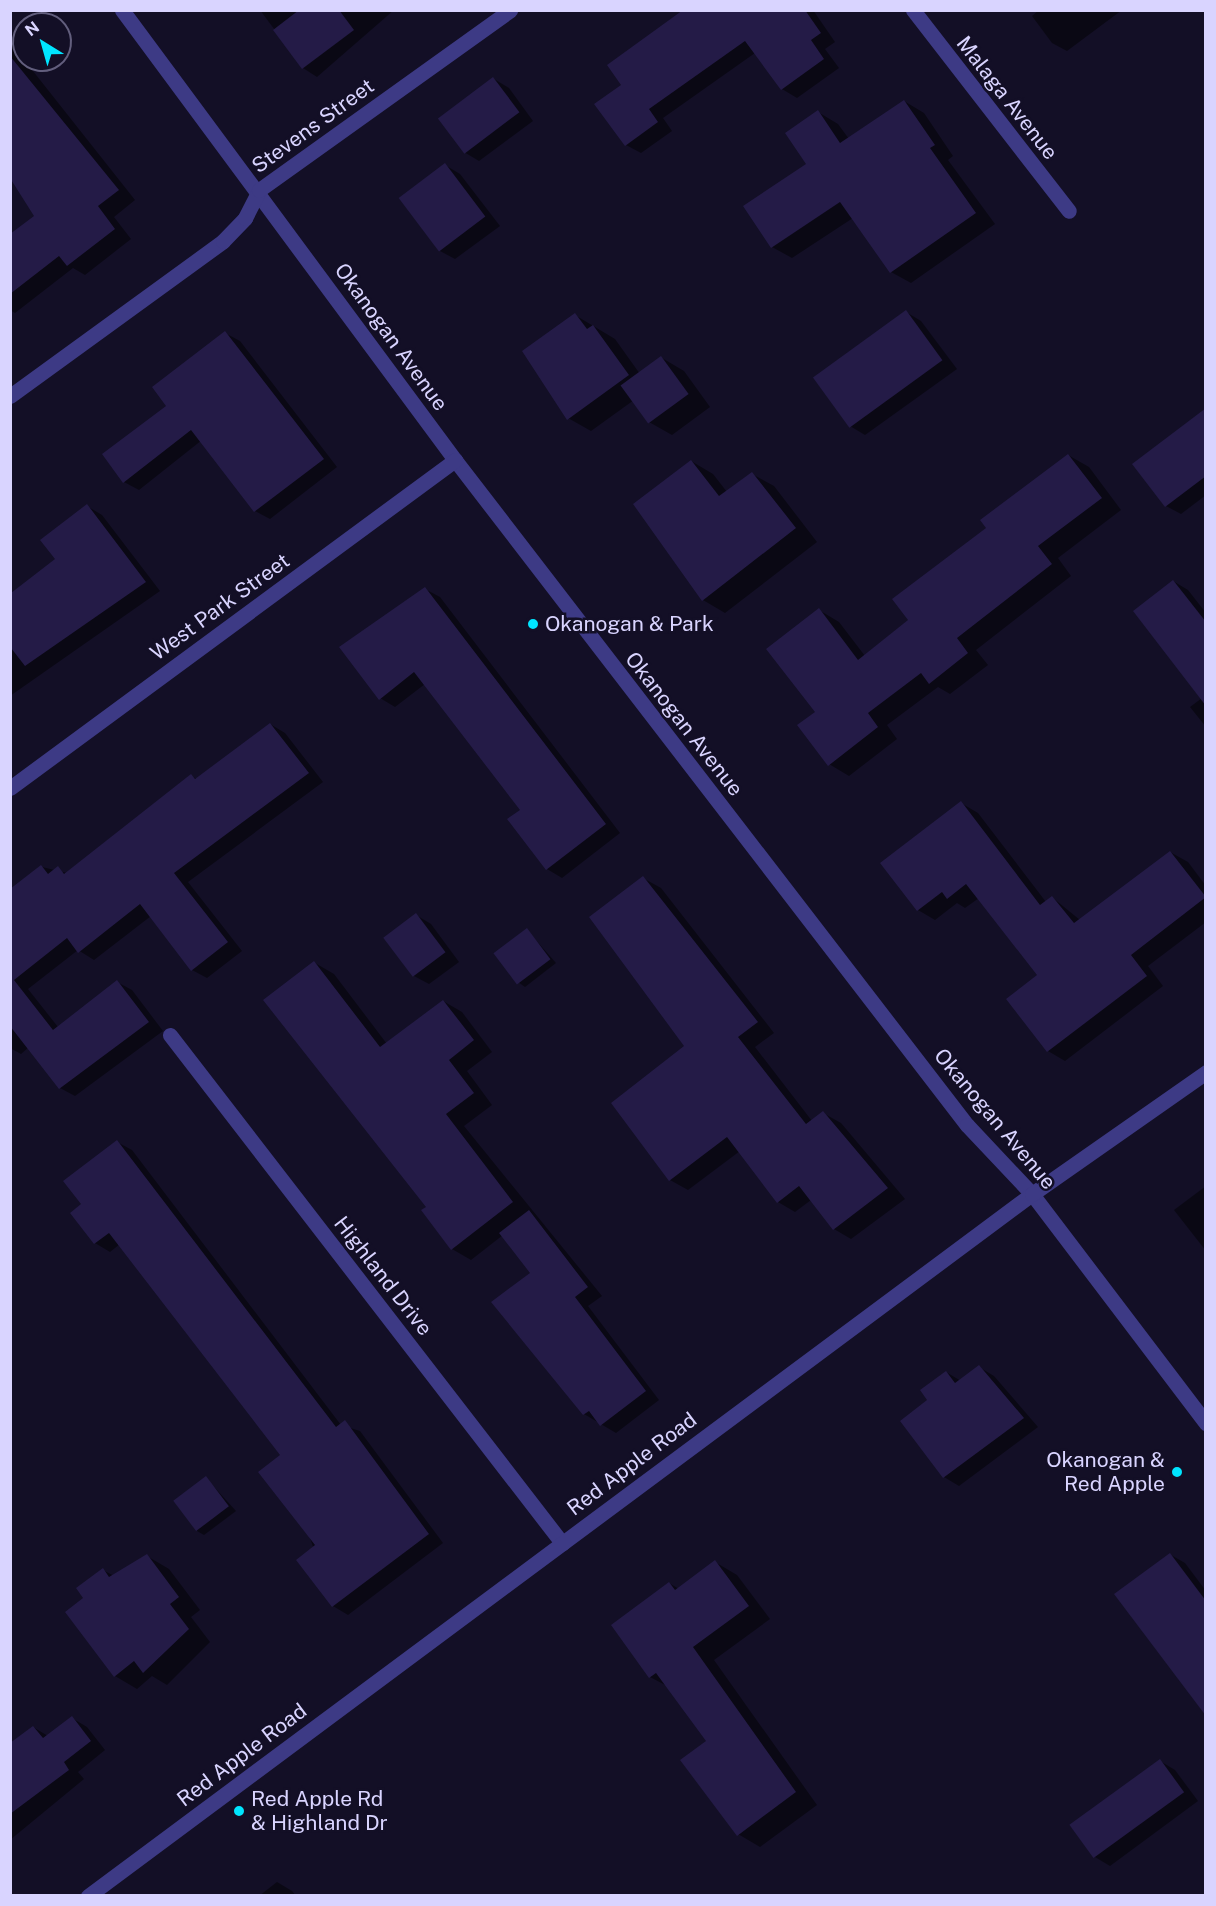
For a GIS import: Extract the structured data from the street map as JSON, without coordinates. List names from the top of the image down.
{
  "streets": {
    "street": [
      "Malaga Avenue",
      "Stevens Street",
      "Okanogan Avenue",
      "West Park Street",
      "Highland Drive",
      "Red Apple Road"
    ]
  },
  "crossings": [
    ["Stevens Street", "Okanogan Avenue"],
    ["Okanogan Avenue", "West Park Street"],
    ["Okanogan Avenue", "Red Apple Road"],
    ["Highland Drive", "Red Apple Road"]
  ],
  "places": ["Okanogan & Park", "Okanogan & Red Apple", "Red Apple Rd & Highland Dr"],
  "north": "top left"
}
